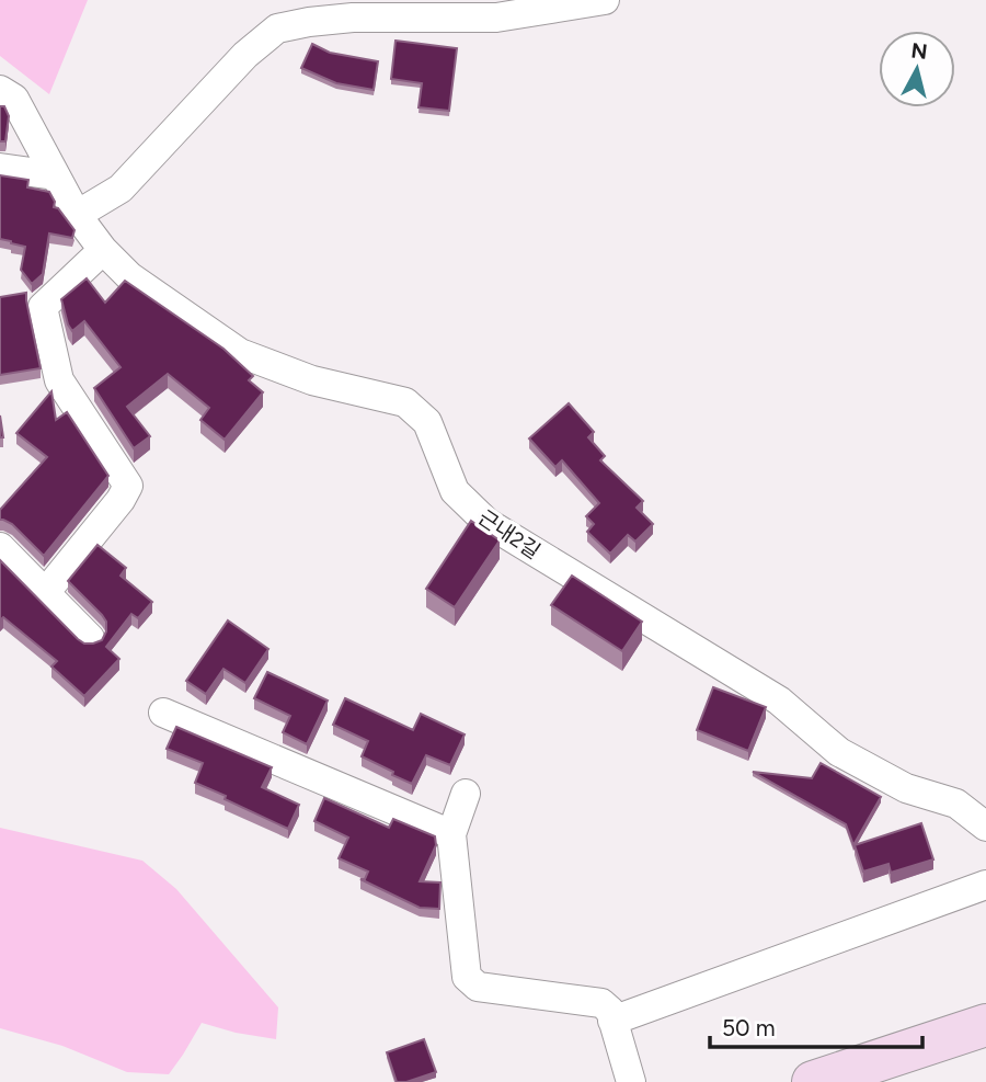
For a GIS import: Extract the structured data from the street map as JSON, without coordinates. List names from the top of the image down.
{
  "streets": {
    "street": ["근내2길"]
  },
  "scale_bar": "50 m",
  "north": "top"
}
